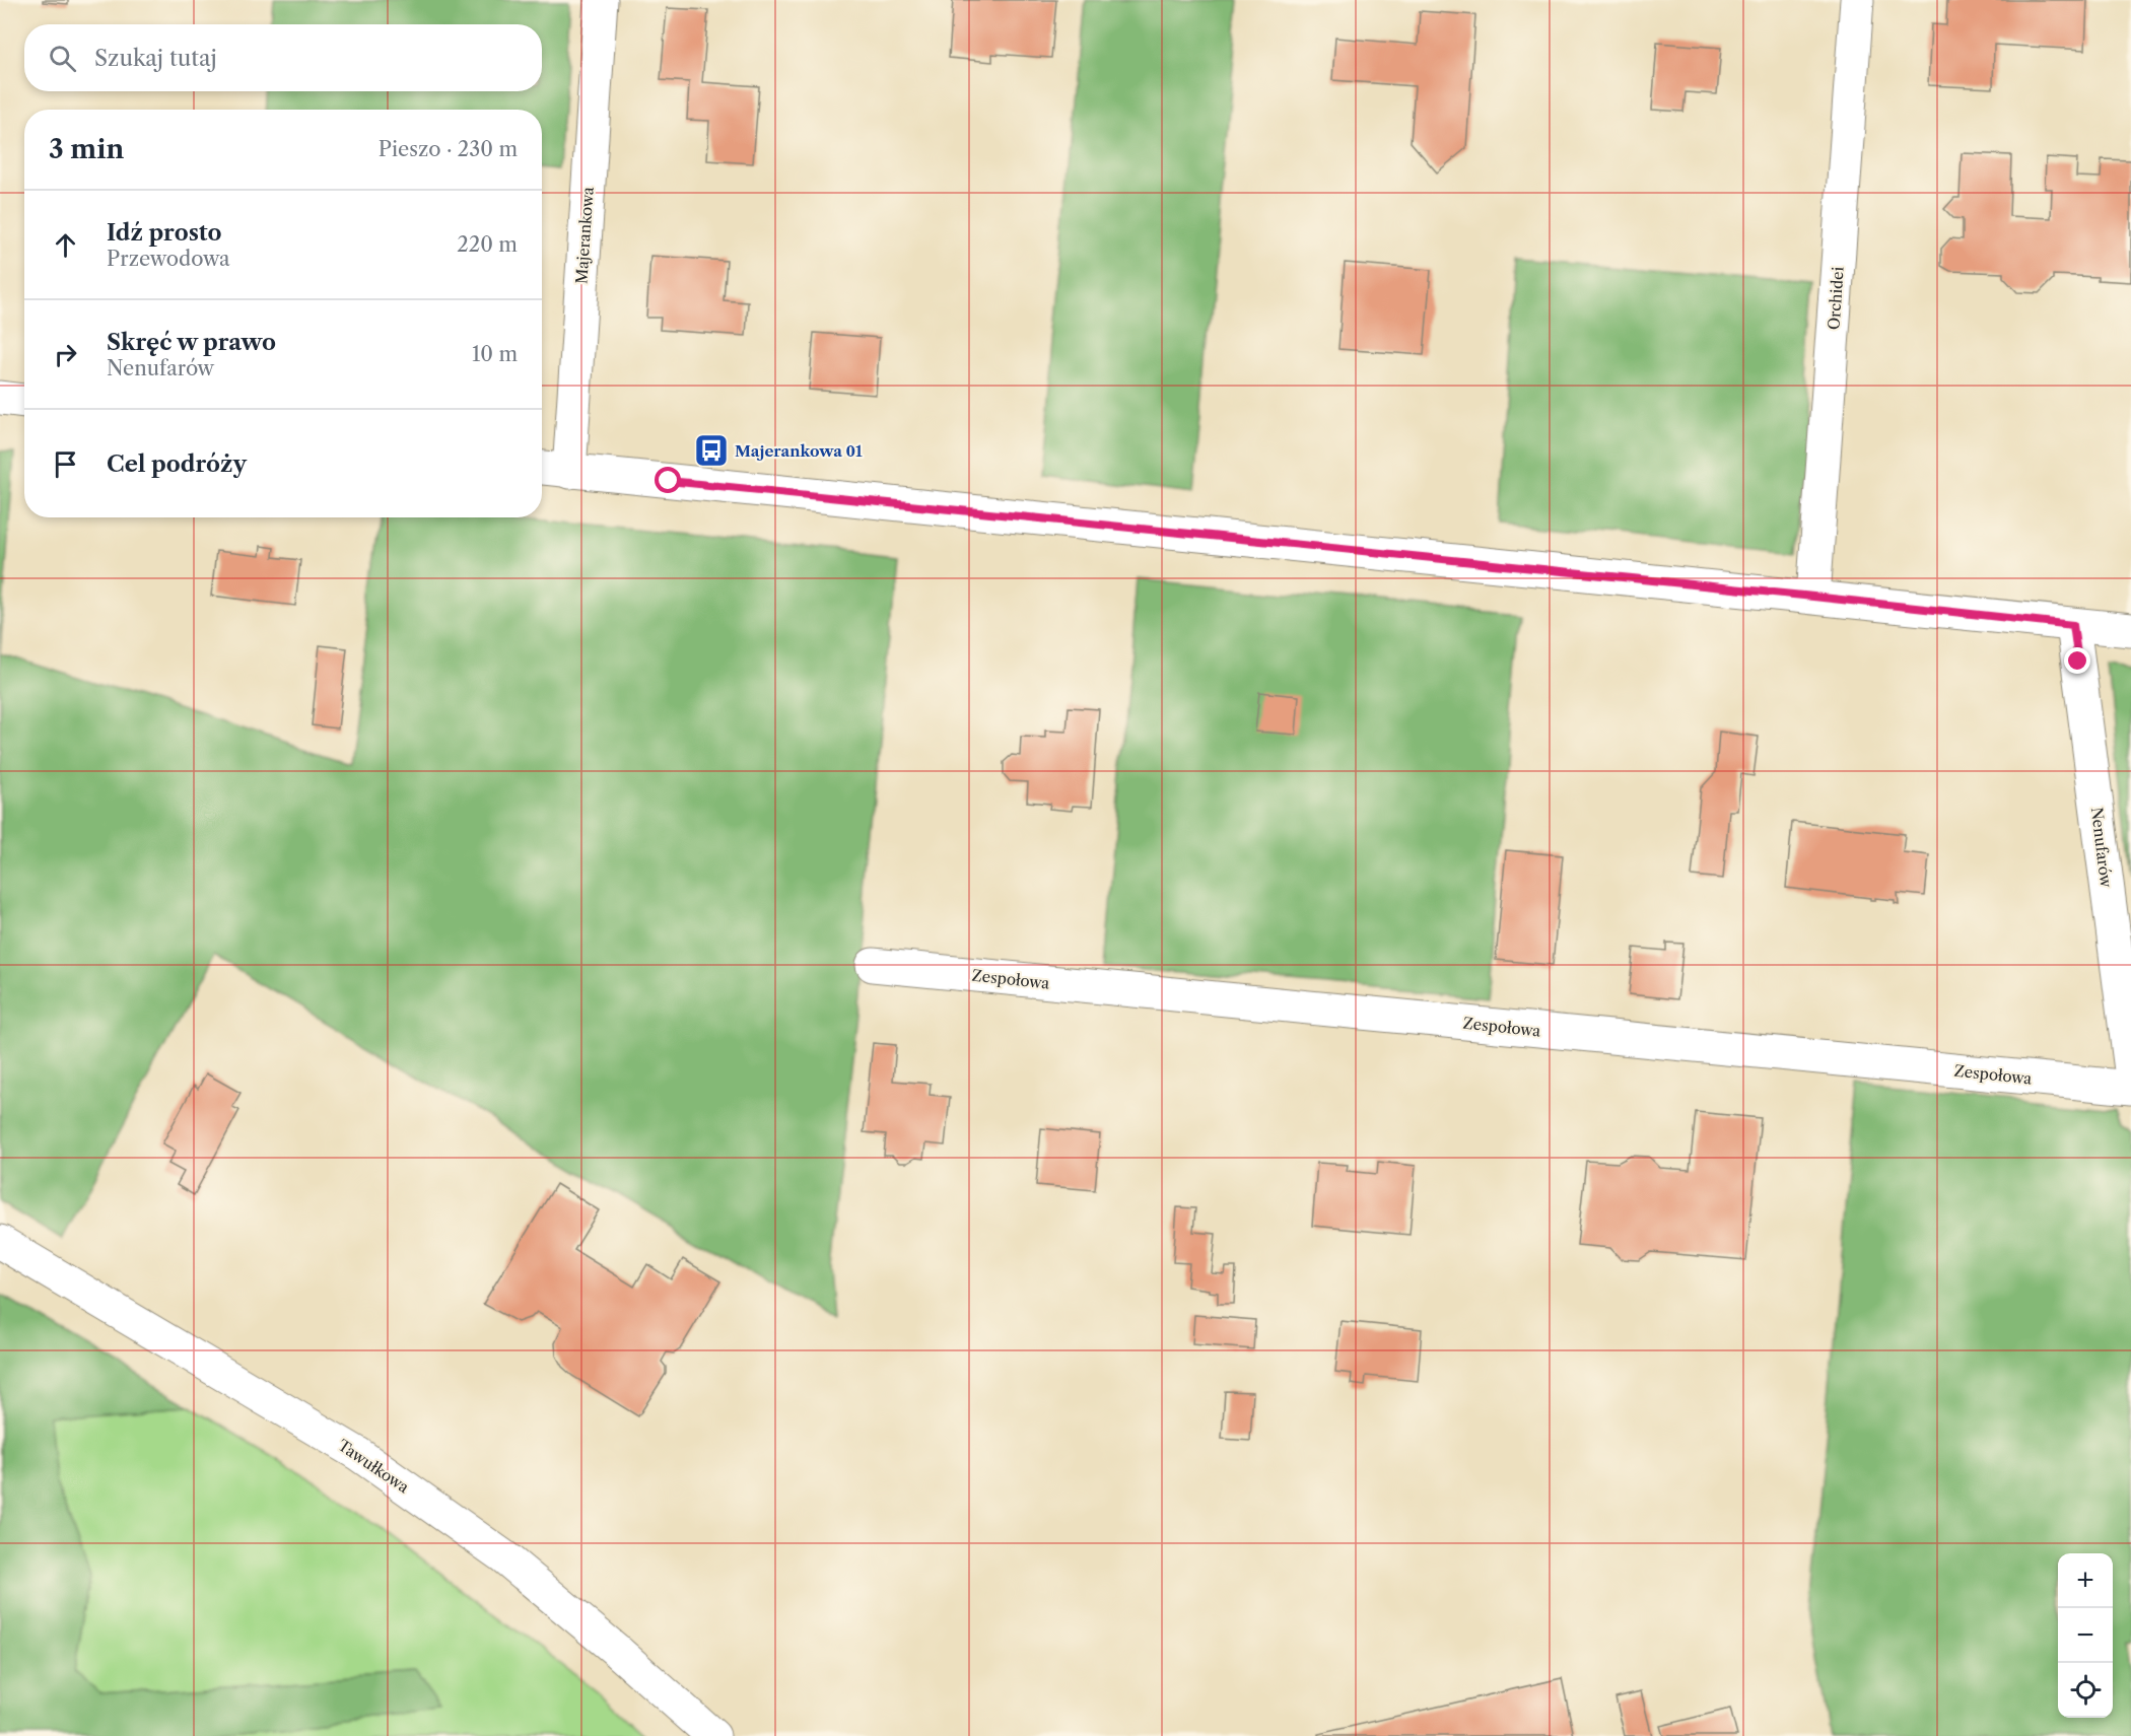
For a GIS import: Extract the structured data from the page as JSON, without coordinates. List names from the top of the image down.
{
  "streets": {
    "street": [
      "Majerankowa",
      "Orchidei",
      "Nenufarów",
      "Zespołowa",
      "Tawułkowa"
    ]
  },
  "places": {
    "bus stop": ["Majerankowa 01"]
  },
  "page": {
    "search": "Szukaj tutaj",
    "heading": ["3 min", "Pieszo · 230 m"],
    "list": [
      ["Idź prosto", "Przewodowa", "220 m"],
      ["Skręć w prawo", "Nenufarów", "10 m"],
      "Cel podróży"
    ],
    "map_buttons": ["+", "−"]
  }
}
